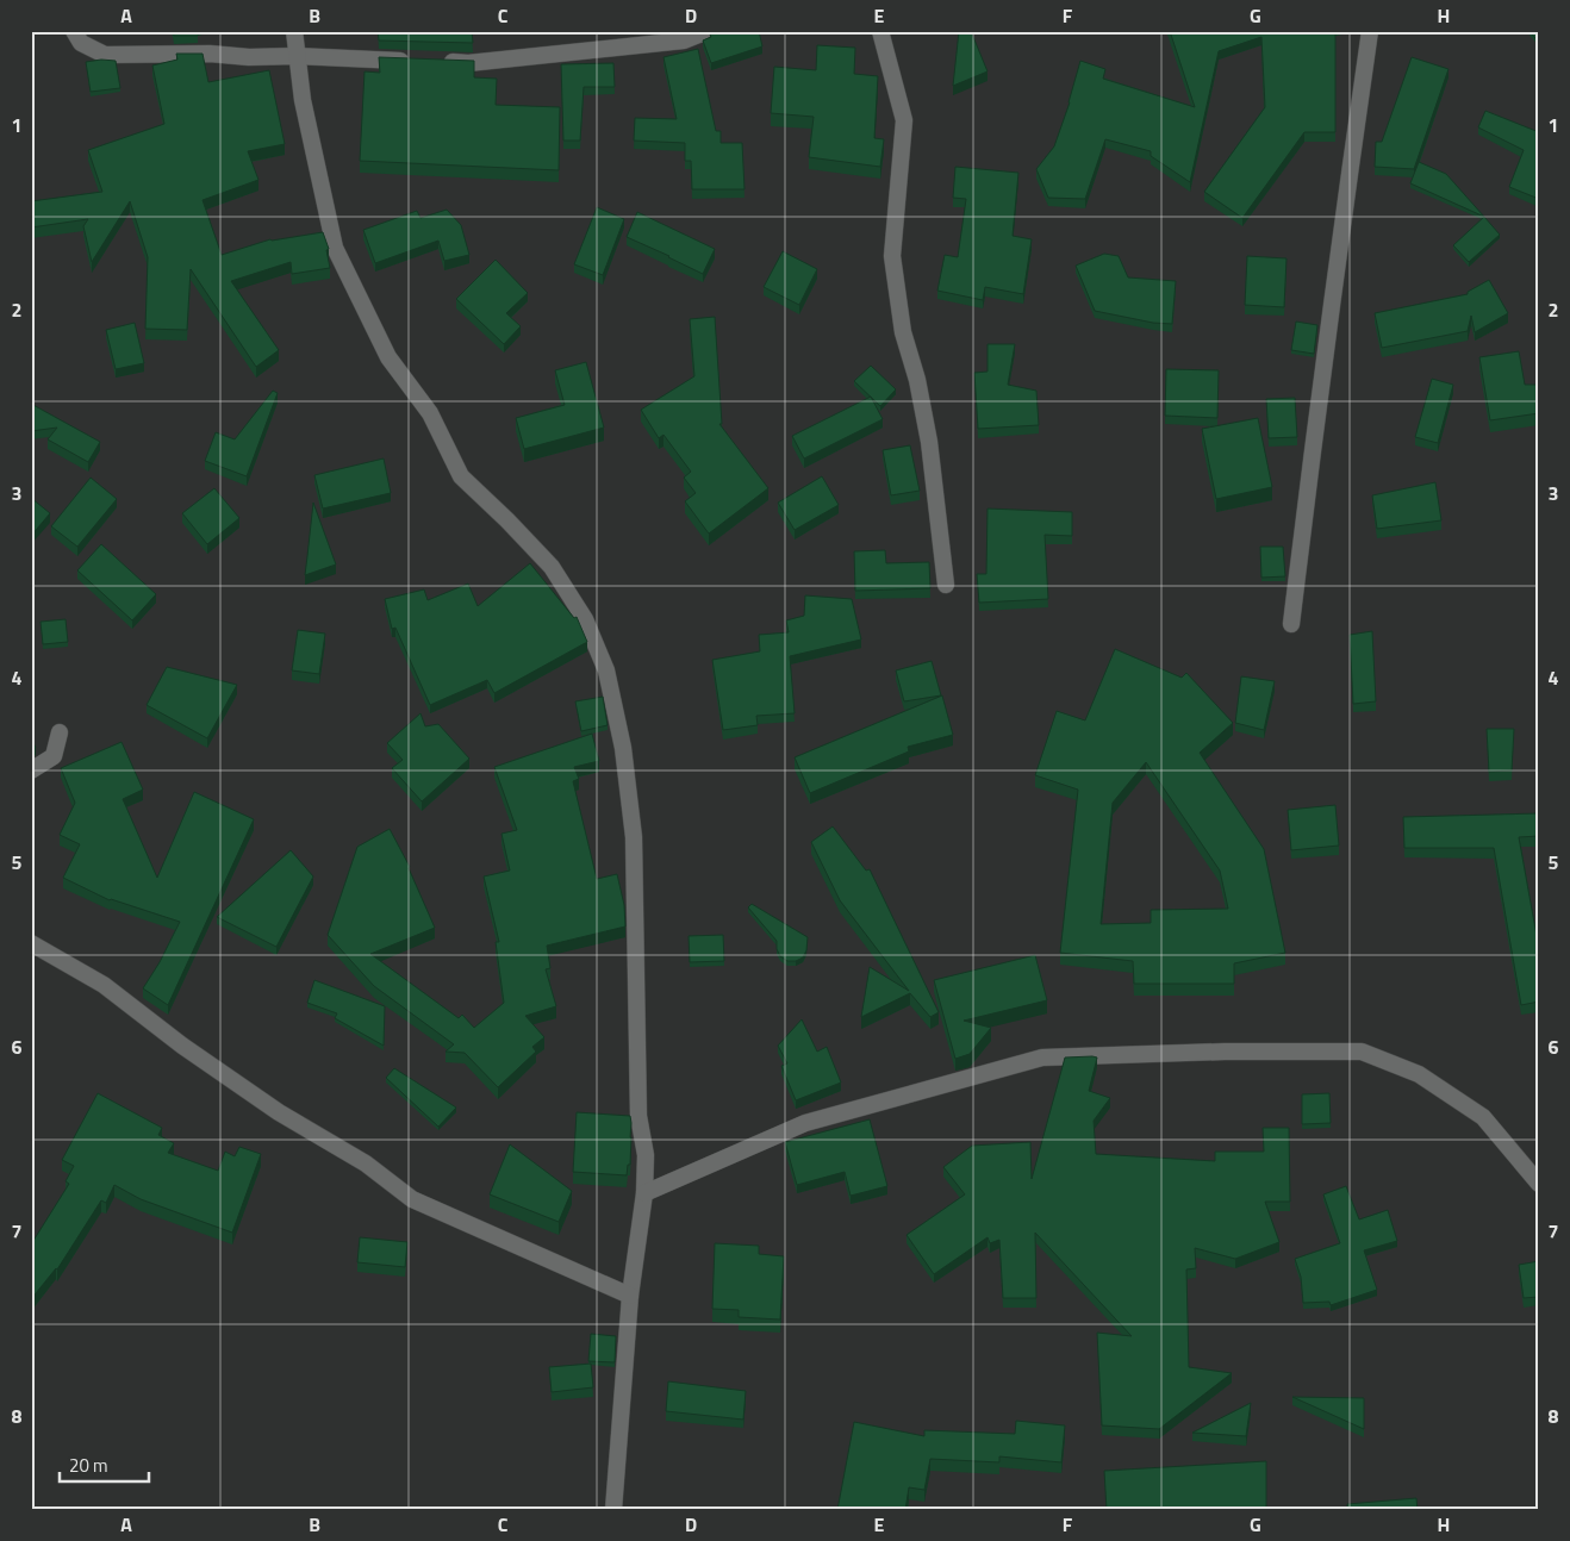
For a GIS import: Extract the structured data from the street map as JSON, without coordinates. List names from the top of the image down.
{
  "scale_bar": "20 m",
  "grid": {
    "columns": [
      "A",
      "B",
      "C",
      "D",
      "E",
      "F",
      "G",
      "H"
    ],
    "rows": [
      "1",
      "2",
      "3",
      "4",
      "5",
      "6",
      "7",
      "8"
    ]
  }
}
